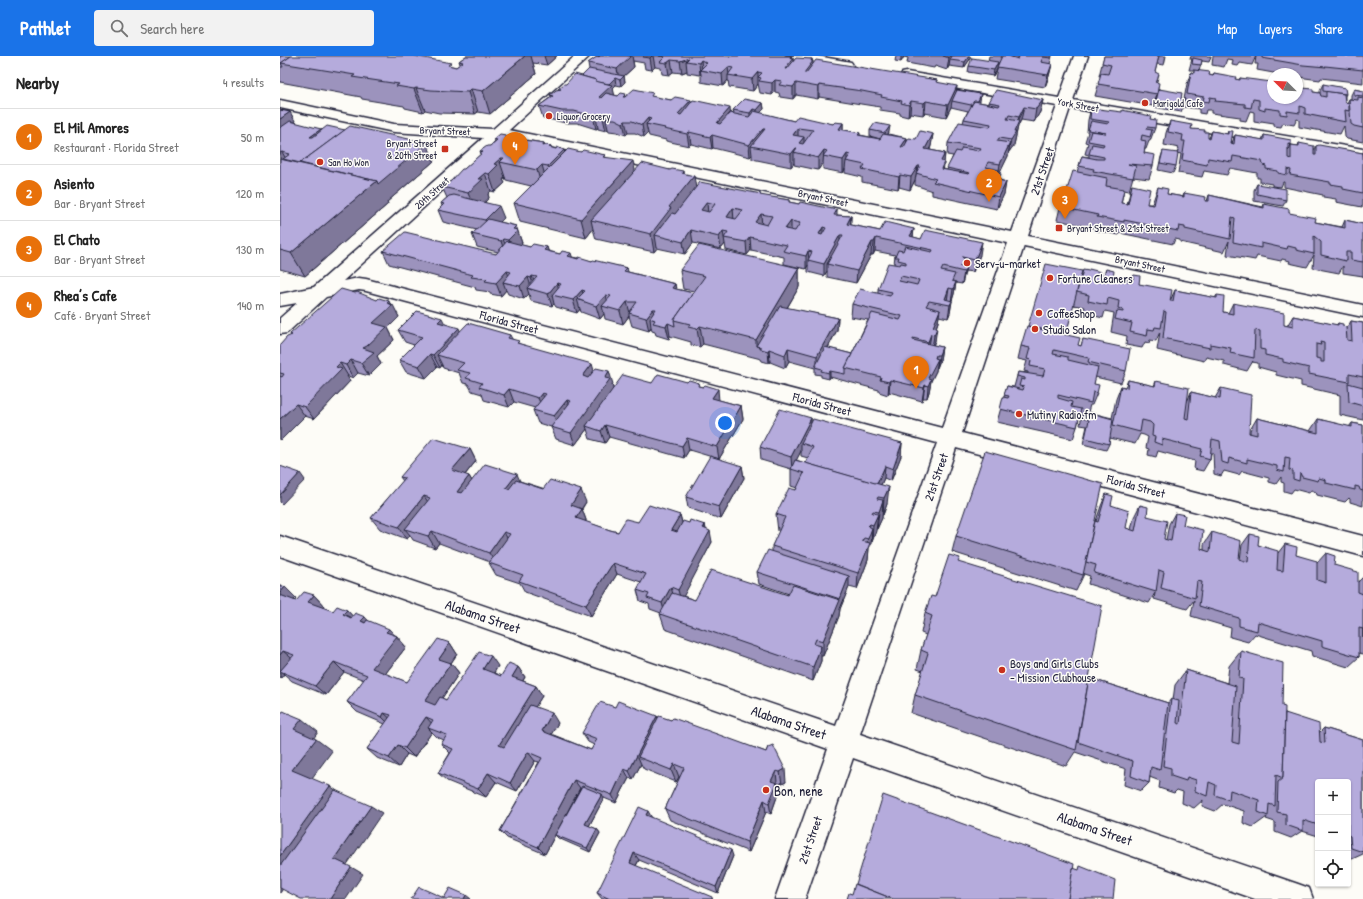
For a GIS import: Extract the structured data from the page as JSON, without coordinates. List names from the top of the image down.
{
  "streets": {
    "street": [
      "York Street",
      "Bryant Street",
      "21st Street",
      "20th Street",
      "Florida Street",
      "Alabama Street"
    ]
  },
  "crossings": [
    ["York Street", "21st Street"],
    ["Bryant Street", "21st Street"],
    ["Bryant Street", "20th Street"],
    ["21st Street", "Florida Street"],
    ["21st Street", "Alabama Street"],
    ["20th Street", "Florida Street"]
  ],
  "places": {
    "other": [
      "Marigold Cafe",
      "Liquor Grocery",
      "San Ho Won",
      "Serv-u-market",
      "Fortune Cleaners",
      "CoffeeShop",
      "Studio Salon",
      "Mutiny Radio.fm",
      "Boys and Girls Clubs - Mission Clubhouse",
      "Bon, nene"
    ],
    "transit": ["Bryant Street & 20th Street", "Bryant Street & 21st Street"]
  },
  "north": "top left",
  "page": {
    "header": "Pathlet",
    "search": "Search here",
    "nav": ["Map", "Layers", "Share"],
    "heading": ["Nearby", "4 results"],
    "list": [
      {
        "mark": "1",
        "name": "El Mil Amores",
        "note": "Restaurant · Florida Street",
        "value": "50 m"
      },
      {
        "mark": "2",
        "name": "Asiento",
        "note": "Bar · Bryant Street",
        "value": "120 m"
      },
      {
        "mark": "3",
        "name": "El Chato",
        "note": "Bar · Bryant Street",
        "value": "130 m"
      },
      {
        "mark": "4",
        "name": "Rhea’s Cafe",
        "note": "Café · Bryant Street",
        "value": "140 m"
      }
    ],
    "pins": [
      "4",
      "2",
      "3",
      "1"
    ],
    "map_buttons": ["+", "−"]
  }
}
